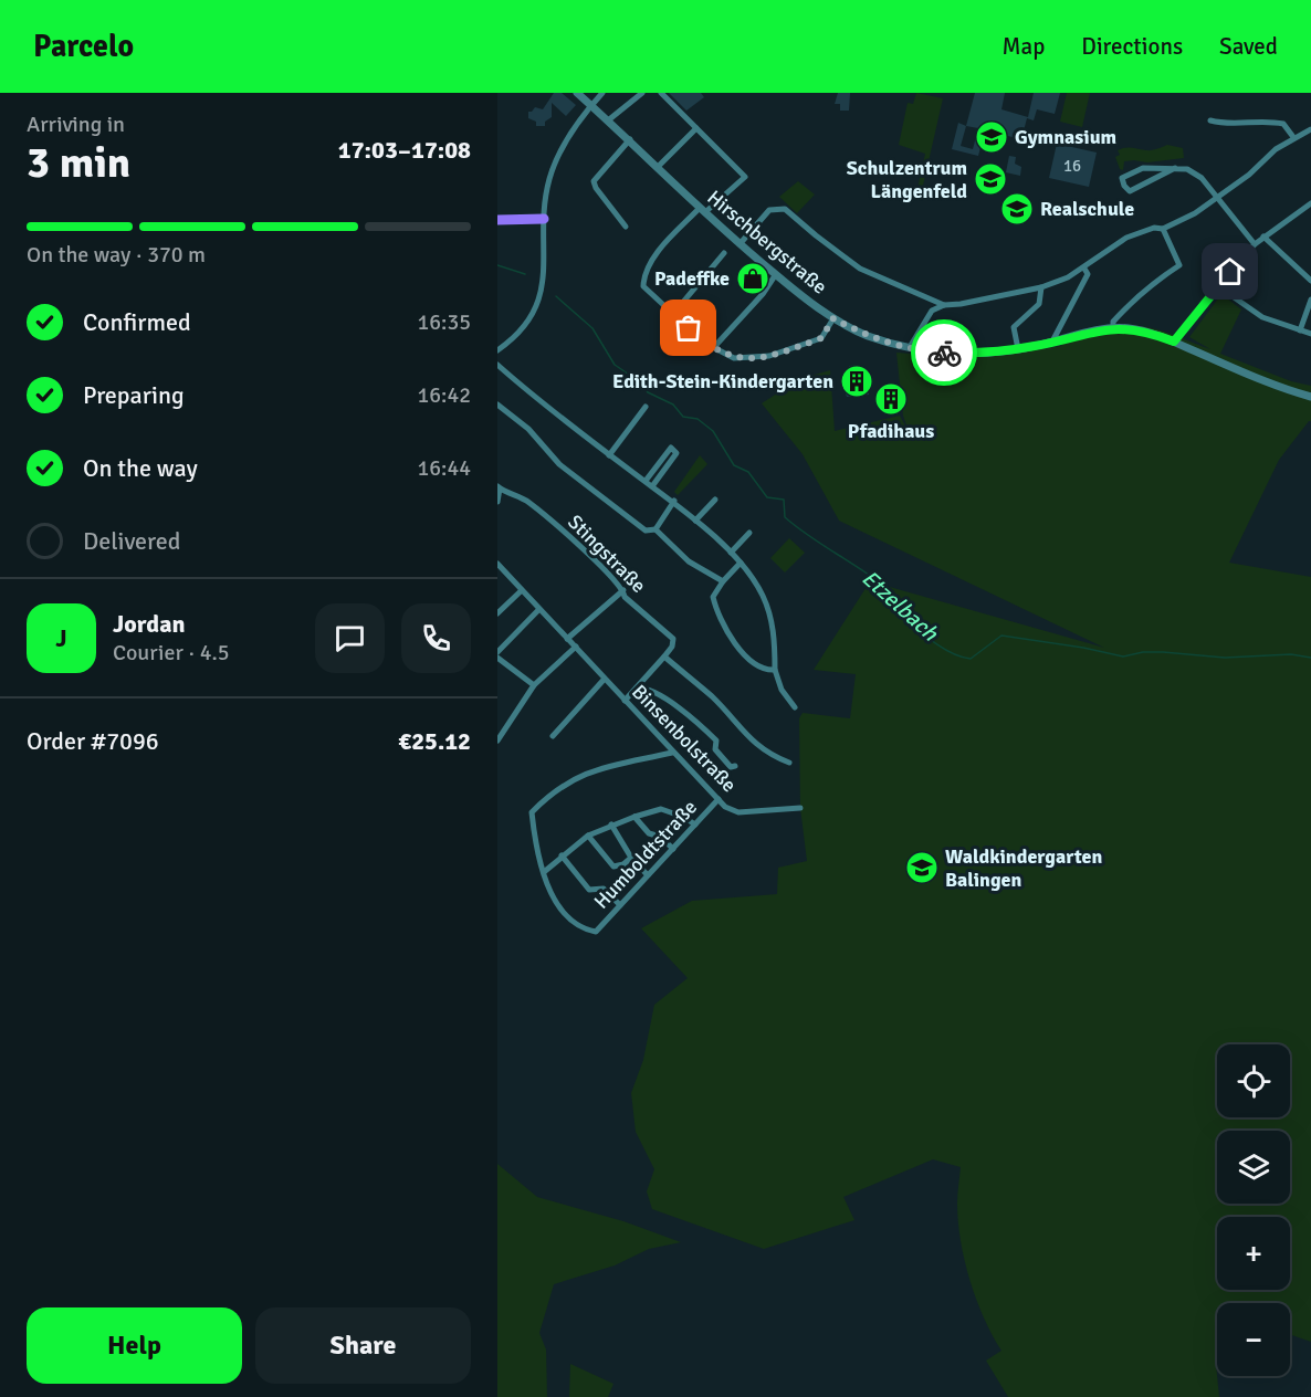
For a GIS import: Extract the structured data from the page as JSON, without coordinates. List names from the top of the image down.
{
  "streets": {
    "street": [
      "Hirschbergstraße",
      "Stingstraße",
      "Binsenbolstraße",
      "Humboldtstraße"
    ]
  },
  "crossings": [
    ["Binsenbolstraße", "Humboldtstraße"]
  ],
  "water": ["Etzelbach"],
  "places": {
    "school or university": [
      "Gymnasium",
      "Schulzentrum Längenfeld",
      "Realschule",
      "Waldkindergarten Balingen"
    ],
    "shop": ["Padeffke"],
    "building": ["Edith-Stein-Kindergarten", "Pfadihaus"]
  },
  "house_numbers": ["16"],
  "page": {
    "header": "Parcelo",
    "nav": ["Map", "Directions", "Saved"],
    "heading": ["3 min", "Arriving in", "17:03–17:08"],
    "panel": [
      "Jordan",
      "Courier · 4.5",
      "Order #7096",
      "€25.12"
    ],
    "bar": "On the way · 370 m",
    "list": [
      ["Confirmed", "16:35"],
      ["Preparing", "16:42"],
      ["On the way", "16:44"],
      "Delivered"
    ],
    "round": "J",
    "map_buttons": ["+", "−"],
    "buttons": ["Help", "Share"]
  }
}
